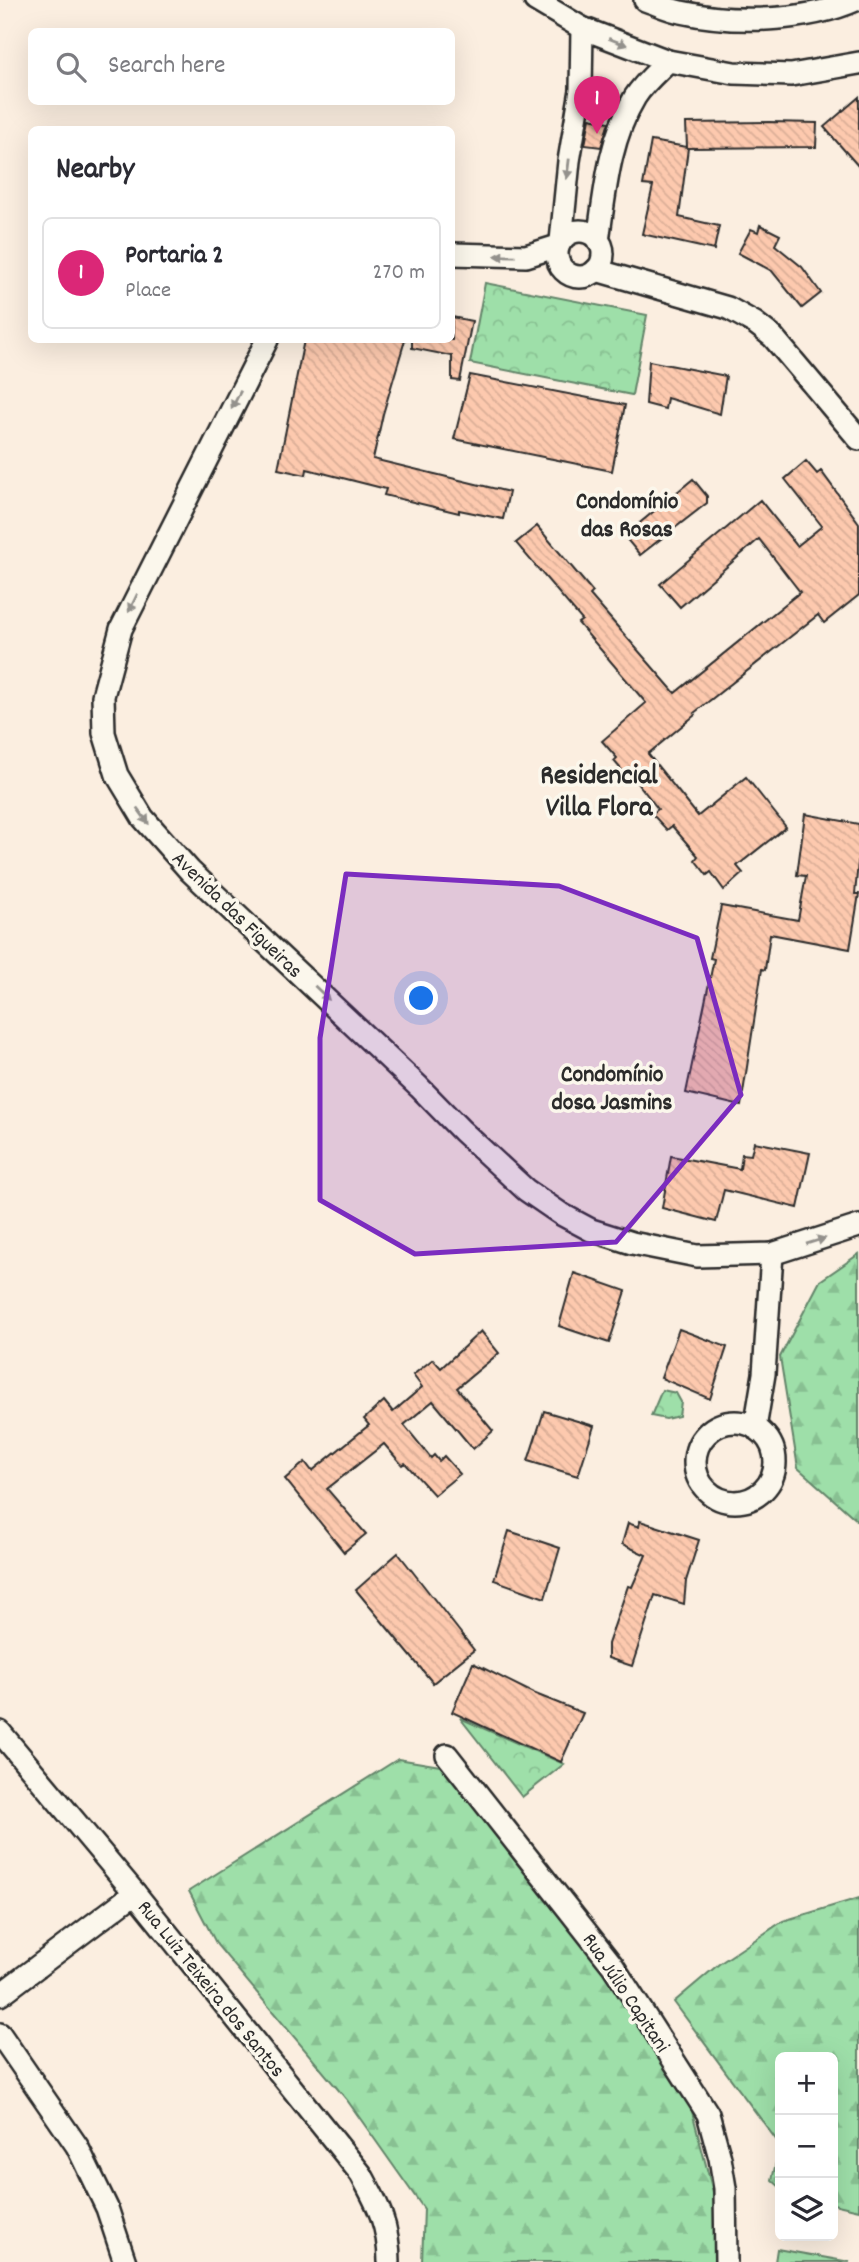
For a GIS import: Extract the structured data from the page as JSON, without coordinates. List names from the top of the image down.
{
  "streets": {
    "street": ["Avenida das Figueiras", "Rua Luiz Teixeira dos Santos", "Rua Júlio Capitani"]
  },
  "districts": ["Condomínio das Rosas", "Residencial Villa Flora", "Condomínio dosa Jasmins"],
  "page": {
    "search": "Search here",
    "pins": "1",
    "heading": "Nearby",
    "list": [
      {
        "mark": "1",
        "name": "Portaria 2",
        "note": "Place",
        "value": "270 m"
      }
    ],
    "map_buttons": ["+", "−"]
  }
}
